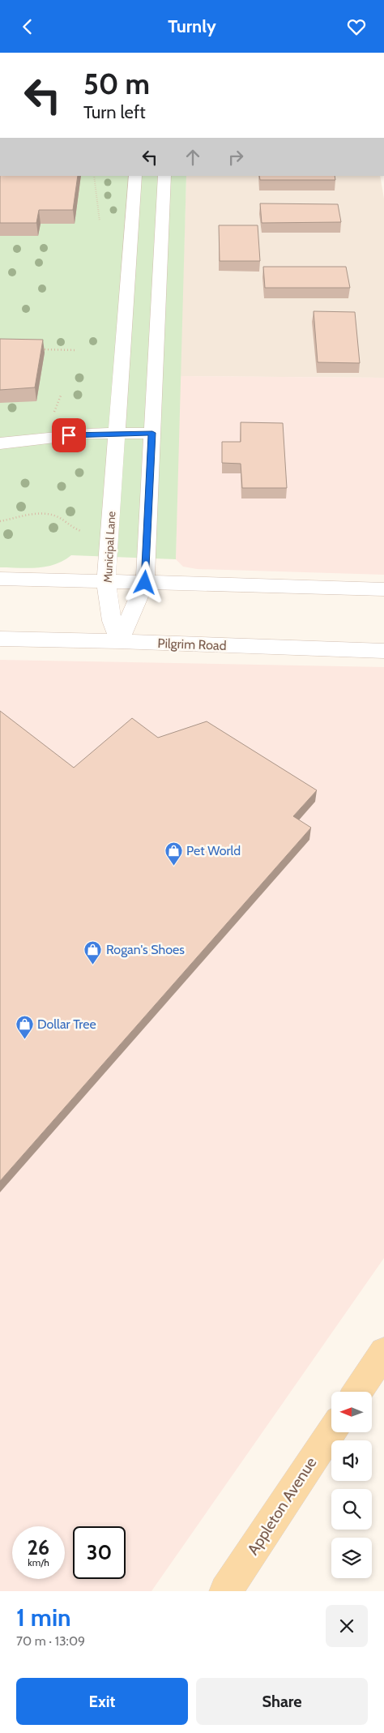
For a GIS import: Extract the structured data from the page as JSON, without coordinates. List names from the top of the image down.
{
  "streets": {
    "main road": ["Appleton Avenue"],
    "street": ["Municipal Lane", "Pilgrim Road"]
  },
  "crossings": [
    ["Municipal Lane", "Pilgrim Road"]
  ],
  "places": {
    "shop": ["Pet World", "Rogan's Shoes", "Dollar Tree"]
  },
  "north": "left",
  "page": {
    "header": "Turnly",
    "turn": ["50 m", "Turn left"],
    "speed": "26 km/h",
    "limit": "30",
    "heading": ["1 min", "70 m · 13:09"],
    "buttons": ["Exit", "Share"]
  }
}
